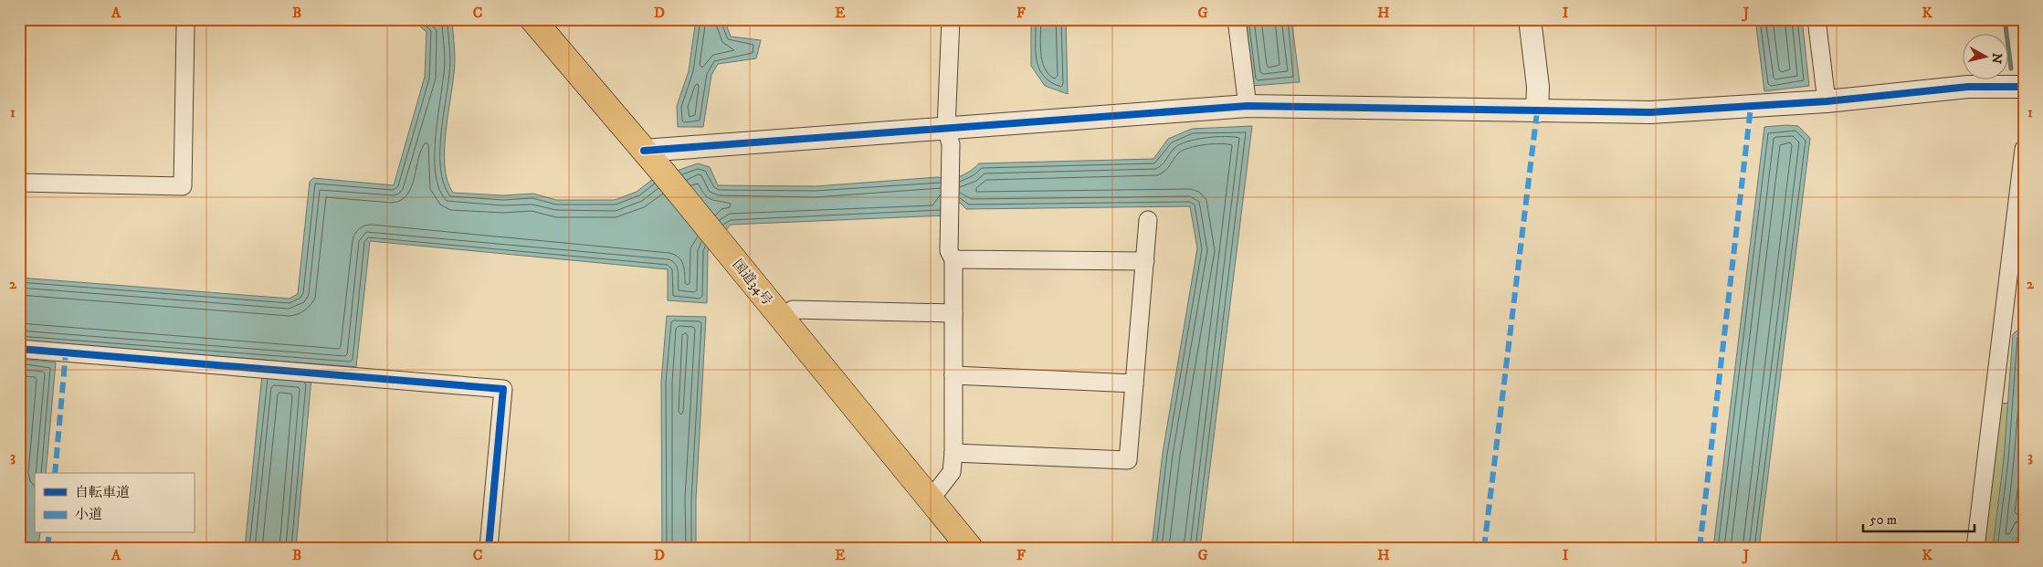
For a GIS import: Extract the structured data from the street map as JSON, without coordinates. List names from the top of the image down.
{
  "streets": {
    "highway": ["国道34号"]
  },
  "legend": ["自転車道", "小道"],
  "scale_bar": "50 m",
  "north": "right",
  "grid": {
    "columns": [
      "A",
      "B",
      "C",
      "D",
      "E",
      "F",
      "G",
      "H",
      "I",
      "J",
      "K"
    ],
    "rows": ["1", "2", "3"]
  }
}
